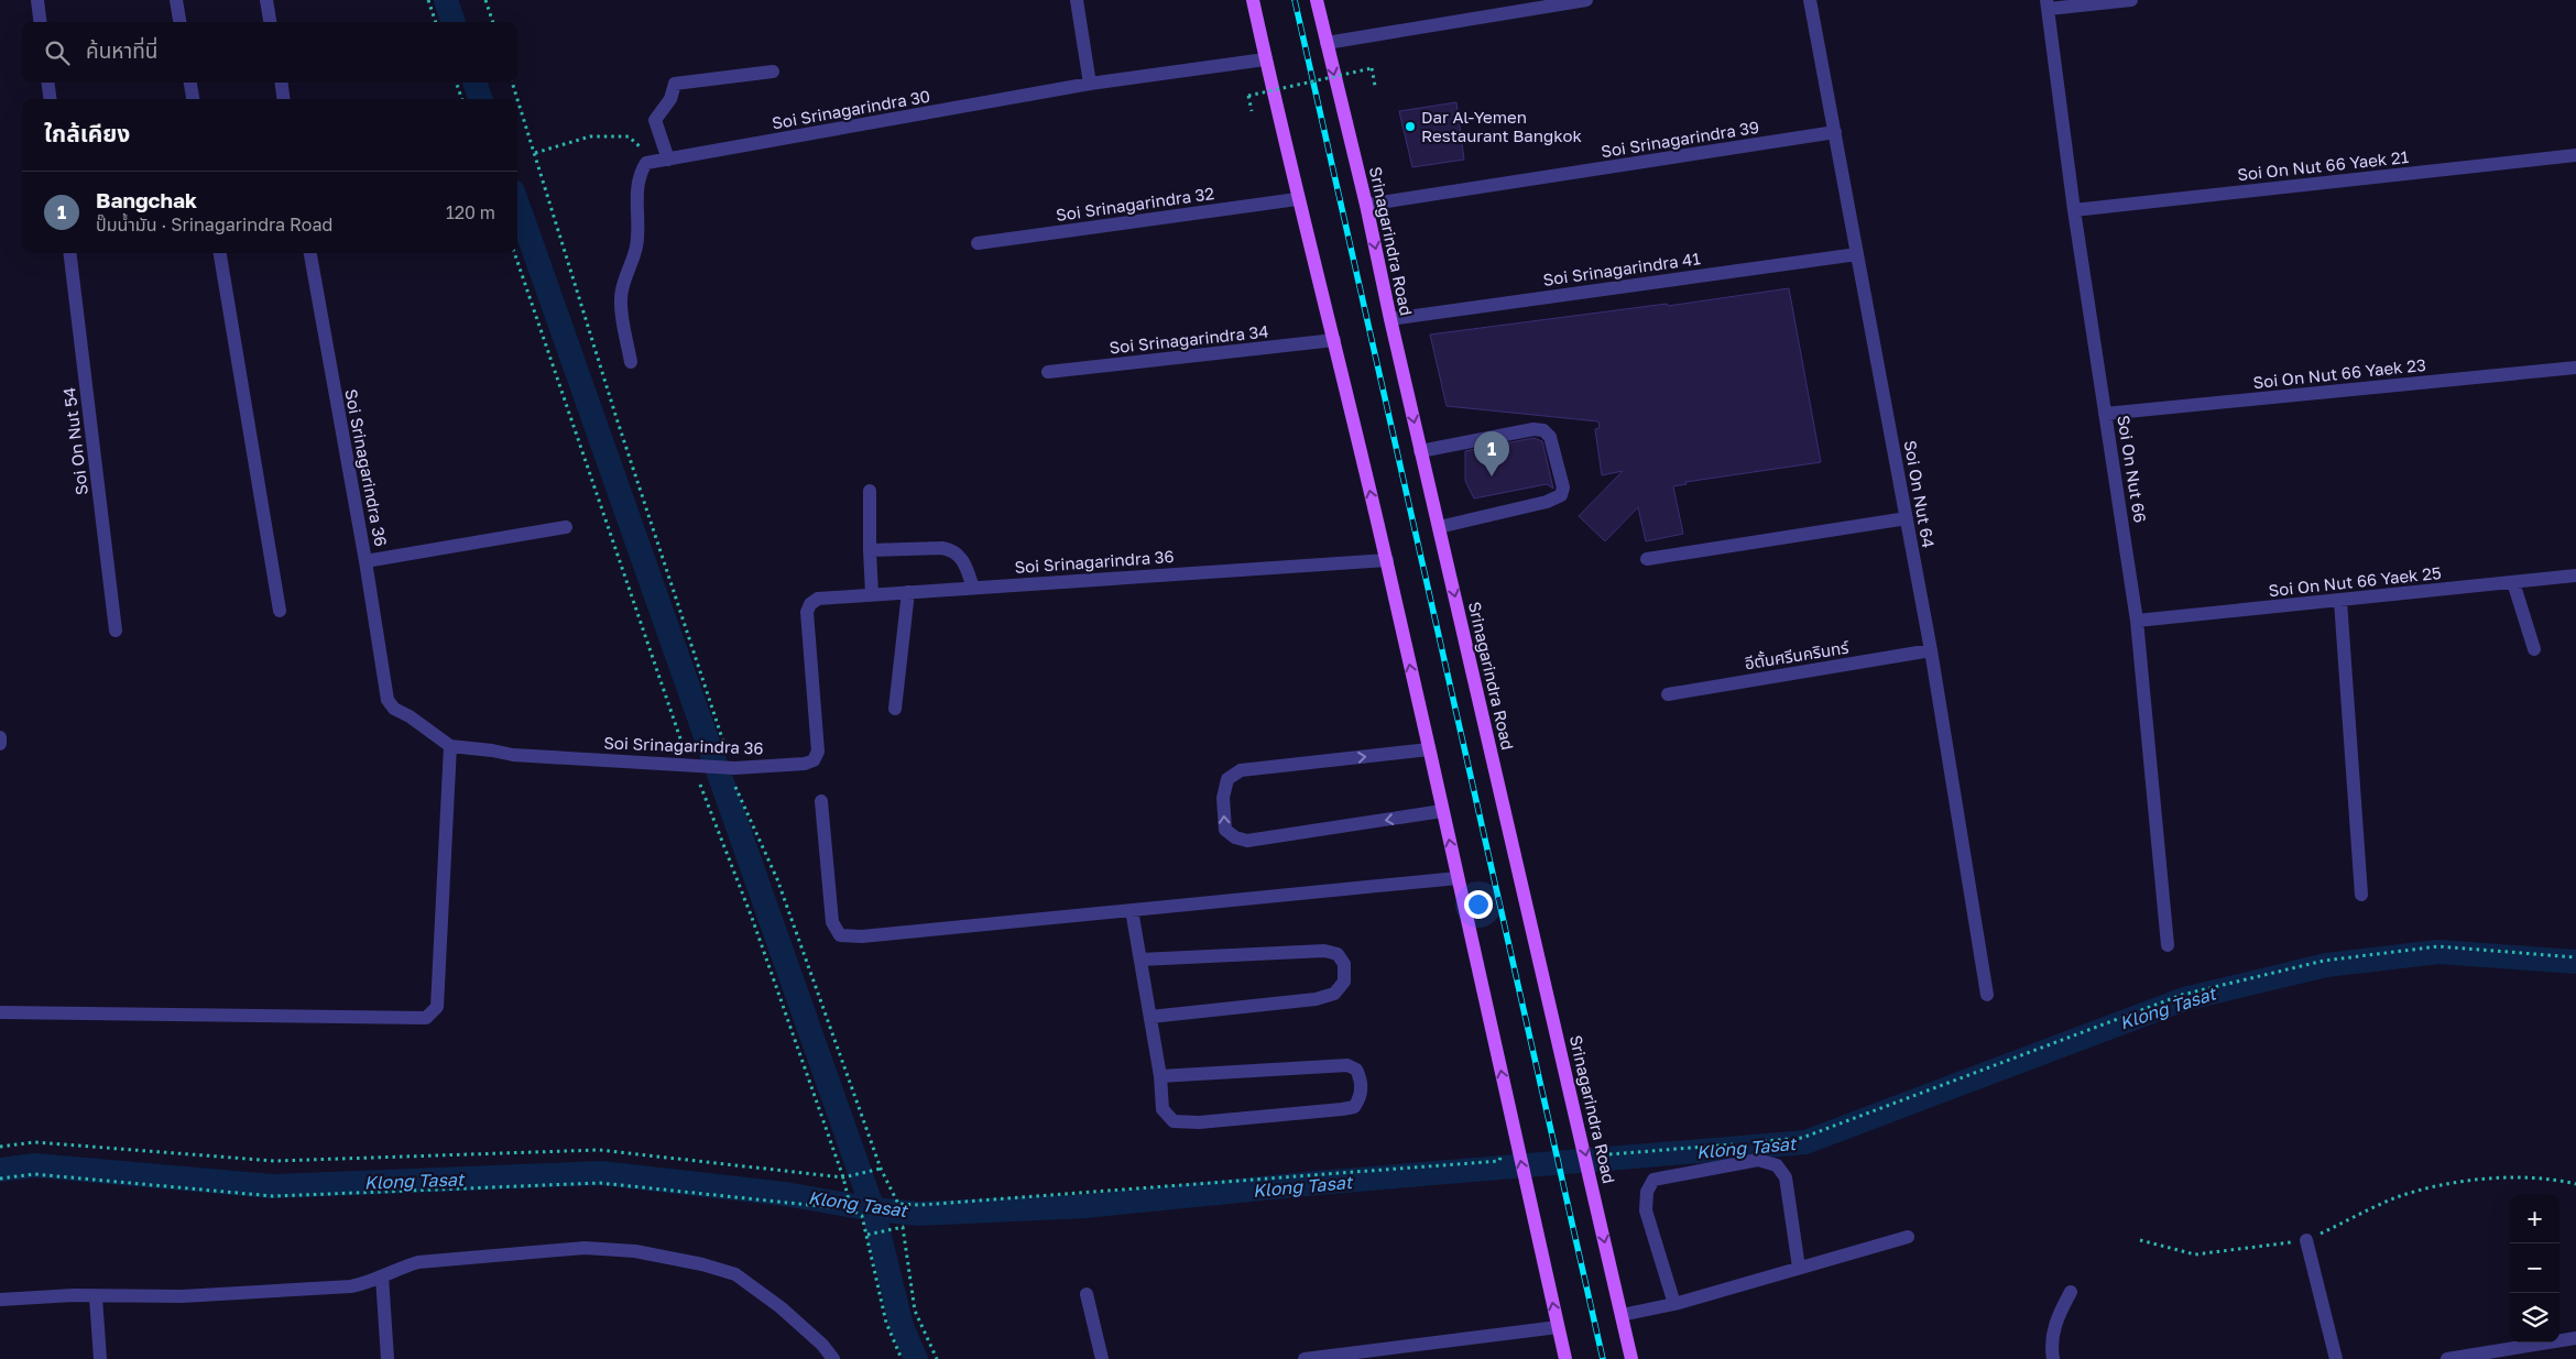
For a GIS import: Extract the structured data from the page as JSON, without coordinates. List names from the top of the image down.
{
  "streets": {
    "main road": ["Srinagarindra Road"],
    "street": [
      "Soi Srinagarindra 30",
      "Soi Srinagarindra 39",
      "Soi On Nut 66 Yaek 21",
      "Soi Srinagarindra 32",
      "Soi Srinagarindra 41",
      "Soi Srinagarindra 34",
      "Soi On Nut 66 Yaek 23",
      "Soi On Nut 54",
      "Soi Srinagarindra 36",
      "Soi On Nut 66",
      "Soi On Nut 64",
      "Soi On Nut 66 Yaek 25",
      "อีตั้นศรีนครินทร์"
    ]
  },
  "crossings": [
    ["Soi Srinagarindra 39", "Srinagarindra Road"],
    ["Soi Srinagarindra 39", "Soi On Nut 64"],
    ["Soi On Nut 66 Yaek 21", "Soi On Nut 66"],
    ["Srinagarindra Road", "Soi Srinagarindra 41"],
    ["Soi Srinagarindra 41", "Soi On Nut 64"],
    ["Soi On Nut 66 Yaek 23", "Soi On Nut 66"],
    ["Soi On Nut 66", "Soi On Nut 66 Yaek 25"],
    ["Soi On Nut 64", "อีตั้นศรีนครินทร์"]
  ],
  "water": ["Klong Tasat"],
  "places": ["Dar Al-Yemen Restaurant Bangkok"],
  "page": {
    "search": "ค้นหาที่นี่",
    "heading": "ใกล้เคียง",
    "list": [
      {
        "mark": "1",
        "name": "Bangchak",
        "note": "ปั๊มน้ำมัน · Srinagarindra Road",
        "value": "120 m"
      }
    ],
    "pins": "1",
    "map_buttons": ["+", "−"]
  }
}
